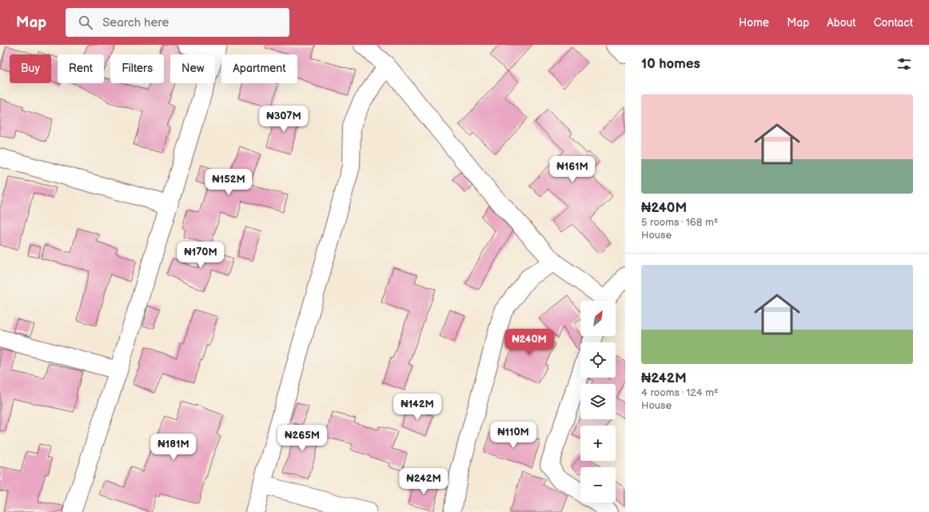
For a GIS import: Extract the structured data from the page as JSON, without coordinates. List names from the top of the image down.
{
  "north": "top right",
  "page": {
    "header": "Map",
    "search": "Search here",
    "nav": [
      "Home",
      "Map",
      "About",
      "Contact"
    ],
    "heading": "10 homes",
    "chip": [
      "Buy",
      "Rent",
      "Filters",
      "New",
      "Apartment"
    ],
    "list": [
      {
        "name": "₦240M",
        "note": "5 rooms · 168 m² · House"
      },
      {
        "name": "₦242M",
        "note": "4 rooms · 124 m² · House"
      }
    ],
    "price": [
      "₦307M",
      "₦161M",
      "₦152M",
      "₦170M",
      "₦240M",
      "₦142M",
      "₦110M",
      "₦265M",
      "₦181M",
      "₦242M"
    ],
    "map_buttons": ["+", "−"]
  }
}
